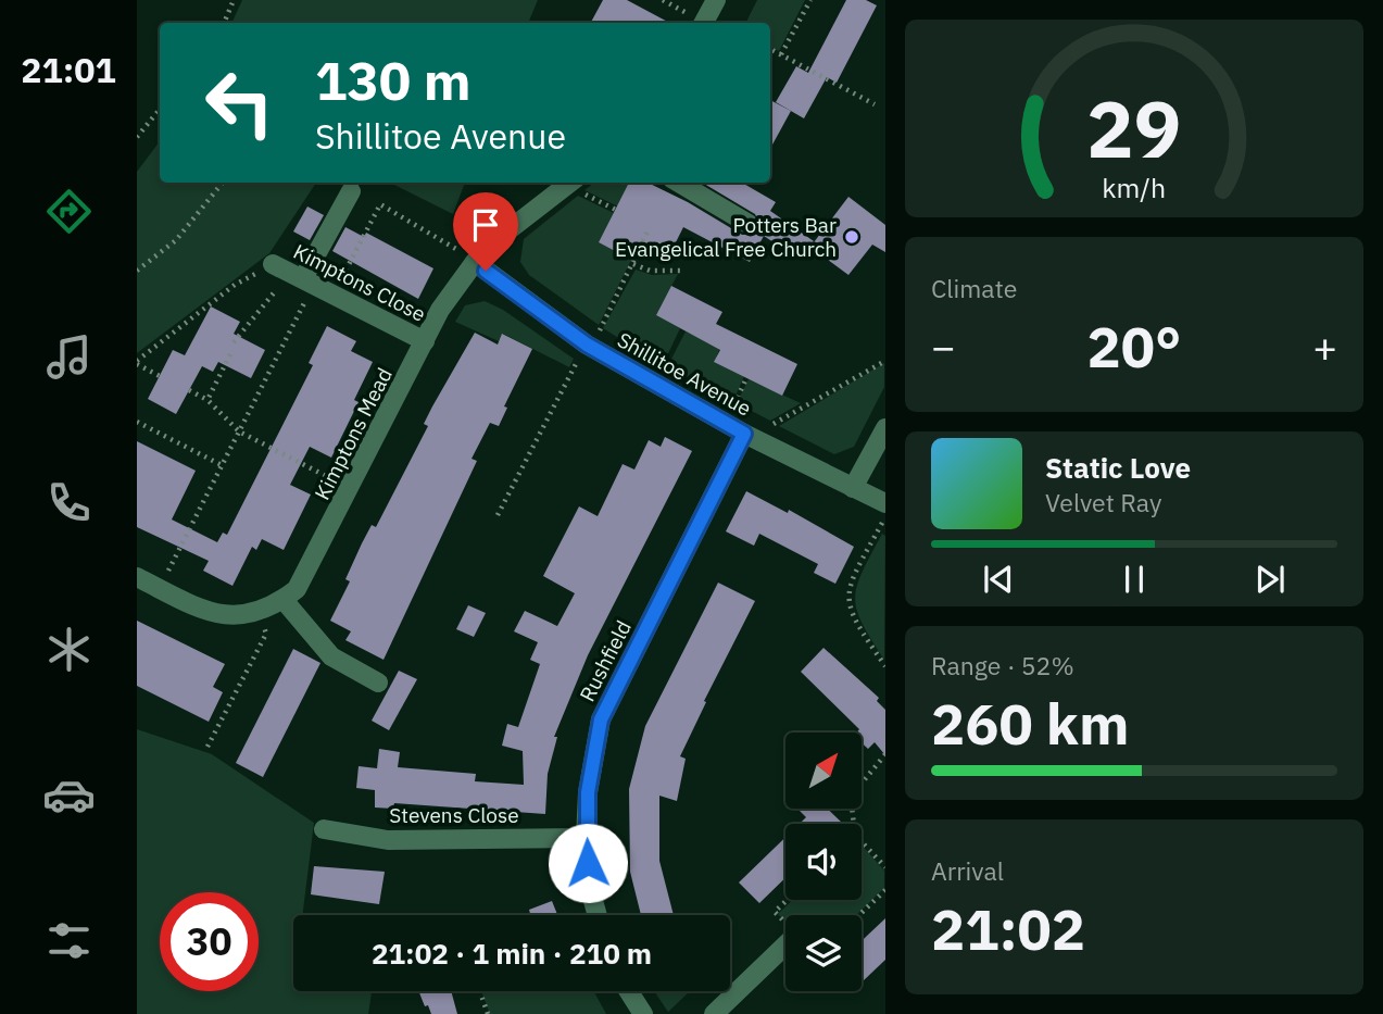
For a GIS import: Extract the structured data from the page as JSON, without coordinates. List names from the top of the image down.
{
  "streets": {
    "street": [
      "Kimptons Close",
      "Shillitoe Avenue",
      "Kimptons Mead",
      "Rushfield",
      "Stevens Close"
    ]
  },
  "crossings": [
    ["Kimptons Close", "Kimptons Mead"],
    ["Shillitoe Avenue", "Kimptons Mead"],
    ["Shillitoe Avenue", "Rushfield"],
    ["Rushfield", "Stevens Close"]
  ],
  "places": ["Potters Bar Evangelical Free Church"],
  "north": "top right",
  "page": {
    "tabs": "21:01",
    "turn": ["130 m", "Shillitoe Avenue"],
    "tile": [
      "Climate",
      ["Range · 52%", "260 km"],
      ["Arrival", "21:02"]
    ],
    "heat": ["−", "20°", "+"],
    "song": ["Static Love", "Velvet Ray"],
    "limit": "30",
    "trip": "21:02 · 1 min · 210 m",
    "gauge": ["29", "km/h"]
  }
}
